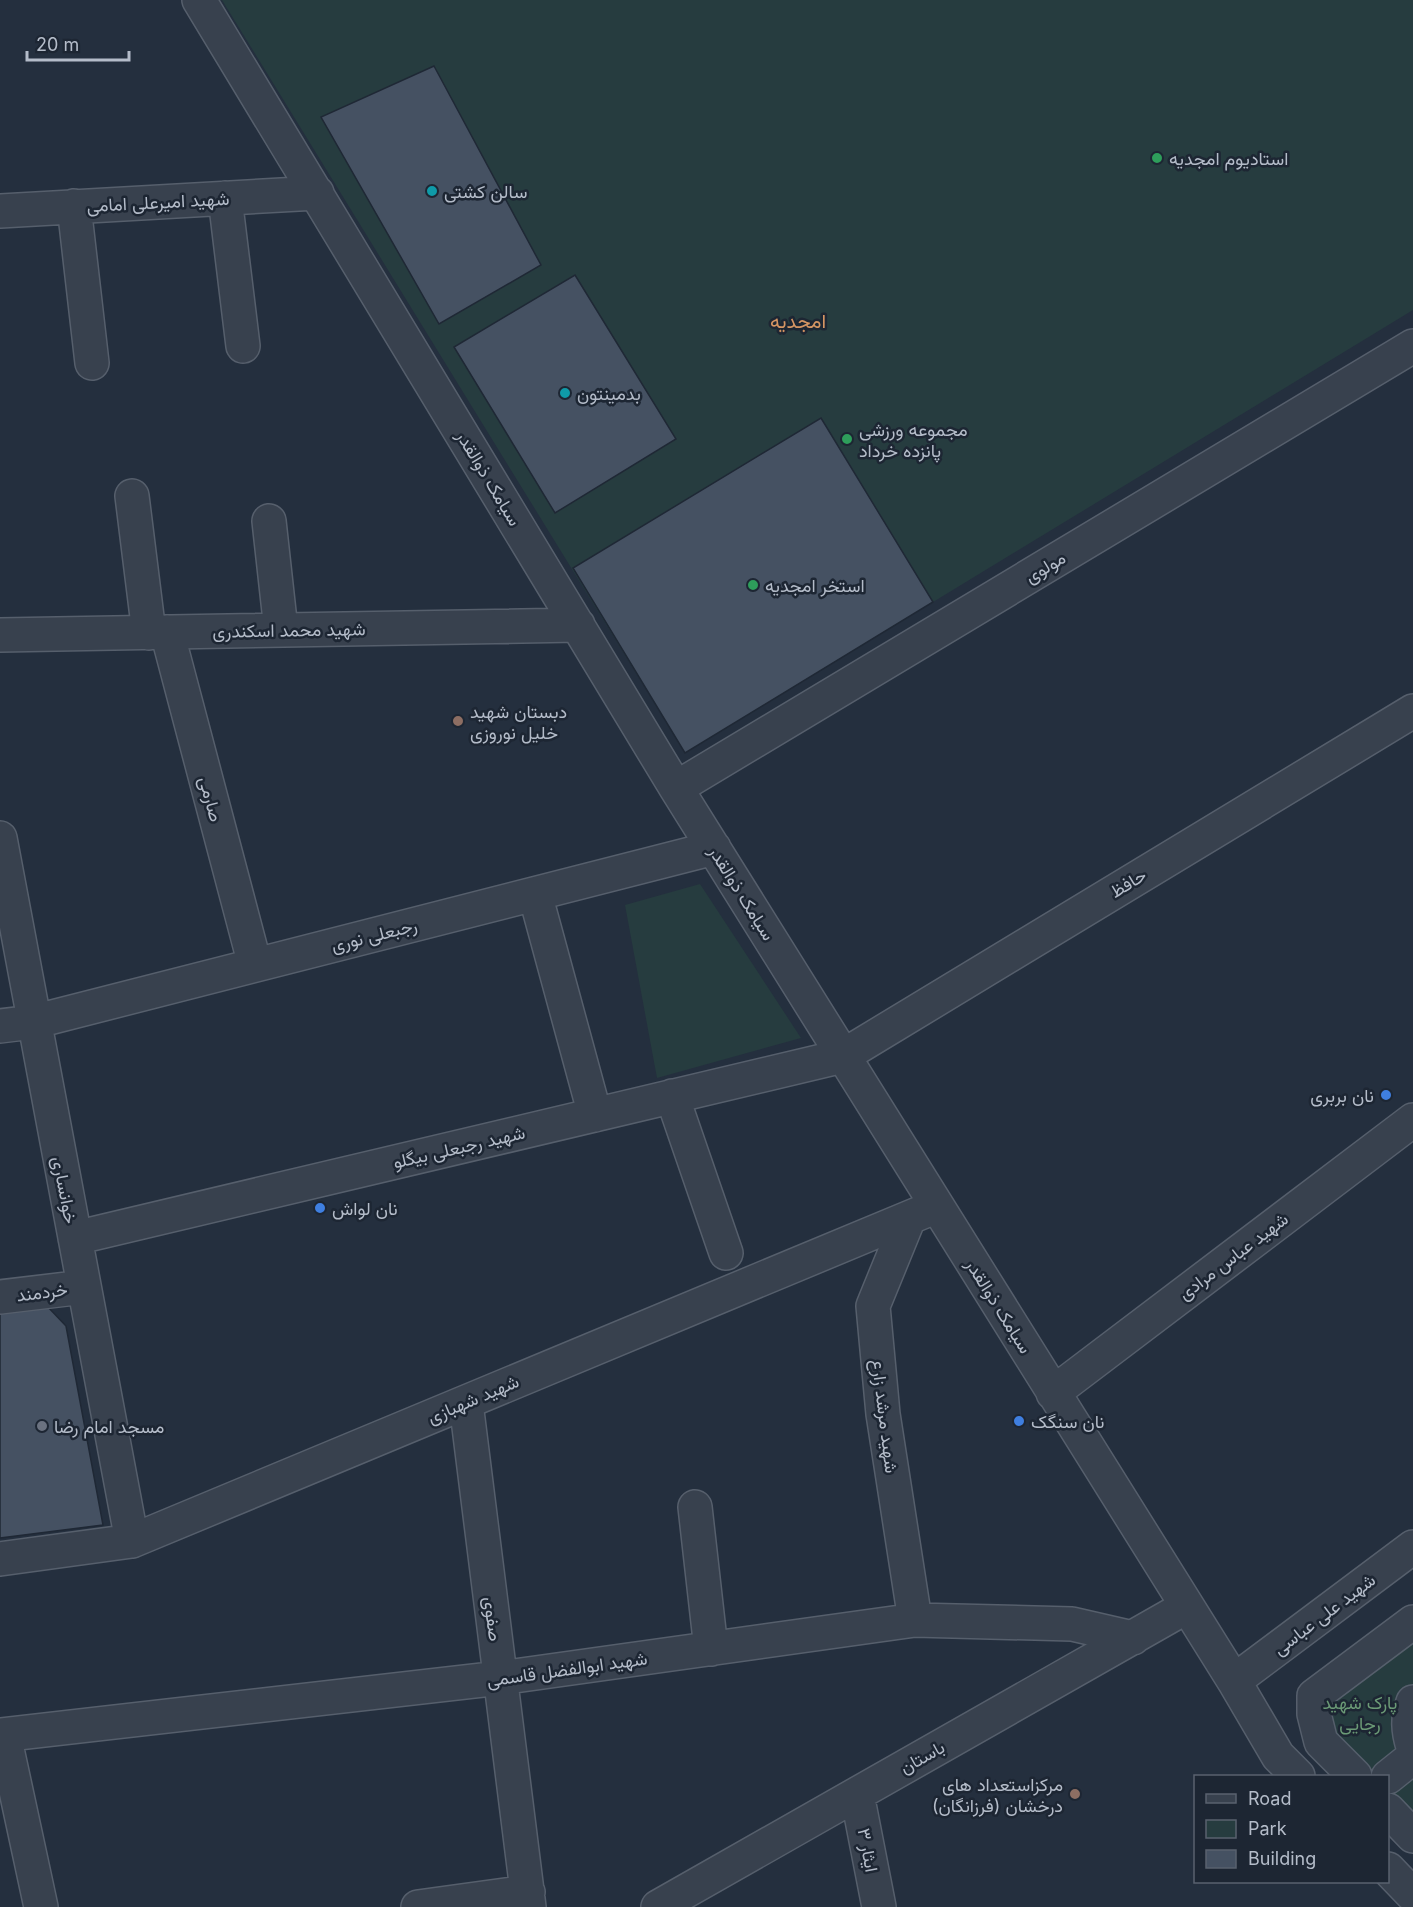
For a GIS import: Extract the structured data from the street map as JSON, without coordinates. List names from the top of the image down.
{
  "streets": {
    "street": [
      "شهید امیرعلی امامی",
      "سیامک ذوالقدر",
      "مولوی",
      "شهید محمد اسکندری",
      "صارمی",
      "حافظ",
      "رجبعلی نوری",
      "شهید رجبعلی بیگلو",
      "خوانساری",
      "شهید عباس مرادی",
      "خردمند",
      "شهید شهبازی",
      "شهید مرشد زارع",
      "شهید علی عباسی",
      "صفوی",
      "شهید ابوالفضل قاسمی",
      "باستان",
      "ایثار ۳"
    ]
  },
  "crossings": [
    ["شهید امیرعلی امامی", "سیامک ذوالقدر"],
    ["سیامک ذوالقدر", "مولوی"],
    ["سیامک ذوالقدر", "شهید محمد اسکندری"],
    ["سیامک ذوالقدر", "حافظ"],
    ["سیامک ذوالقدر", "رجبعلی نوری"],
    ["سیامک ذوالقدر", "شهید رجبعلی بیگلو"],
    ["سیامک ذوالقدر", "شهید عباس مرادی"],
    ["سیامک ذوالقدر", "شهید شهبازی"],
    ["سیامک ذوالقدر", "شهید مرشد زارع"],
    ["سیامک ذوالقدر", "شهید علی عباسی"],
    ["سیامک ذوالقدر", "باستان"],
    ["شهید محمد اسکندری", "صارمی"],
    ["صارمی", "رجبعلی نوری"],
    ["حافظ", "شهید رجبعلی بیگلو"],
    ["رجبعلی نوری", "خوانساری"],
    ["شهید رجبعلی بیگلو", "خوانساری"],
    ["خوانساری", "خردمند"],
    ["خوانساری", "شهید شهبازی"],
    ["شهید شهبازی", "شهید مرشد زارع"],
    ["شهید شهبازی", "صفوی"],
    ["شهید مرشد زارع", "شهید ابوالفضل قاسمی"],
    ["صفوی", "شهید ابوالفضل قاسمی"],
    ["شهید ابوالفضل قاسمی", "باستان"],
    ["باستان", "ایثار ۳"]
  ],
  "districts": ["امجدیه"],
  "parks": ["پارک شهید رجایی"],
  "places": [
    "استادیوم امجدیه",
    "سالن کشتی",
    "بدمینتون",
    "مجموعه ورزشی پانزده خرداد",
    "استخر امجدیه",
    "دبستان شهید خلیل نوروزی",
    "نان بربری",
    "نان لواش",
    "نان سنگک",
    "مسجد امام رضا",
    "مرکزاستعداد های درخشان (فرزانگان)"
  ],
  "legend": ["Road", "Park", "Building"],
  "scale_bar": "20 m"
}
